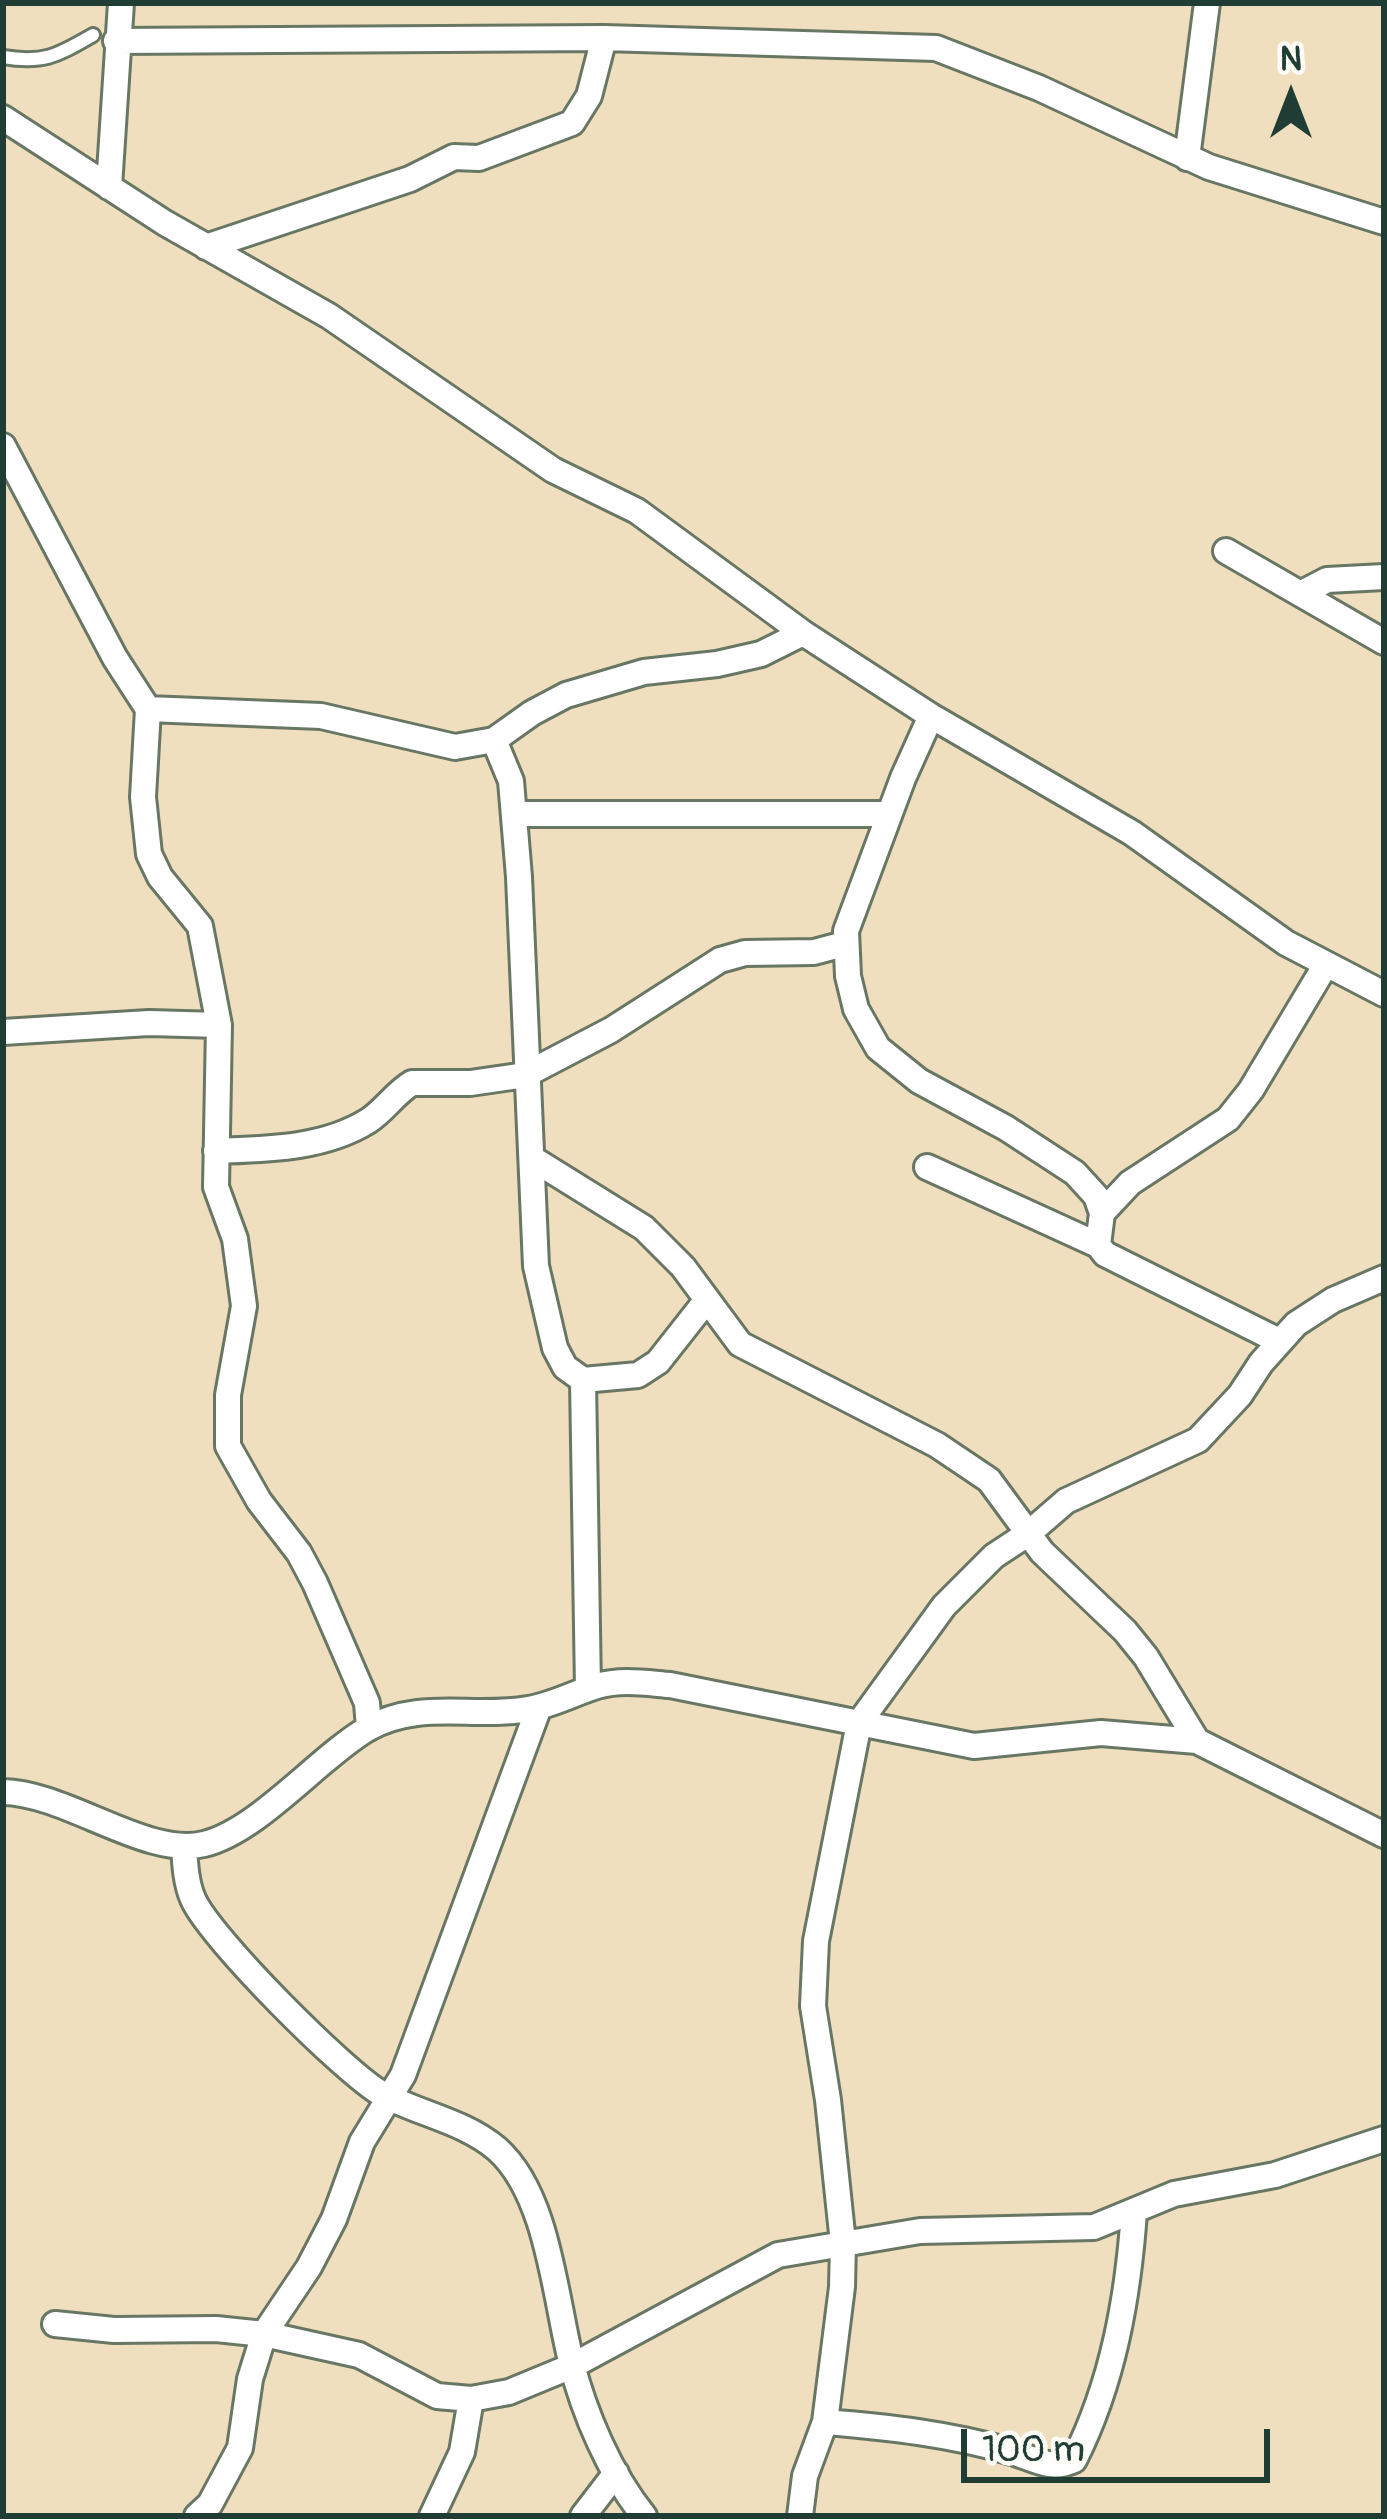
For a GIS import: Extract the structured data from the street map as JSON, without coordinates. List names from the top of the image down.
{
  "scale_bar": "100 m",
  "north": "top"
}
